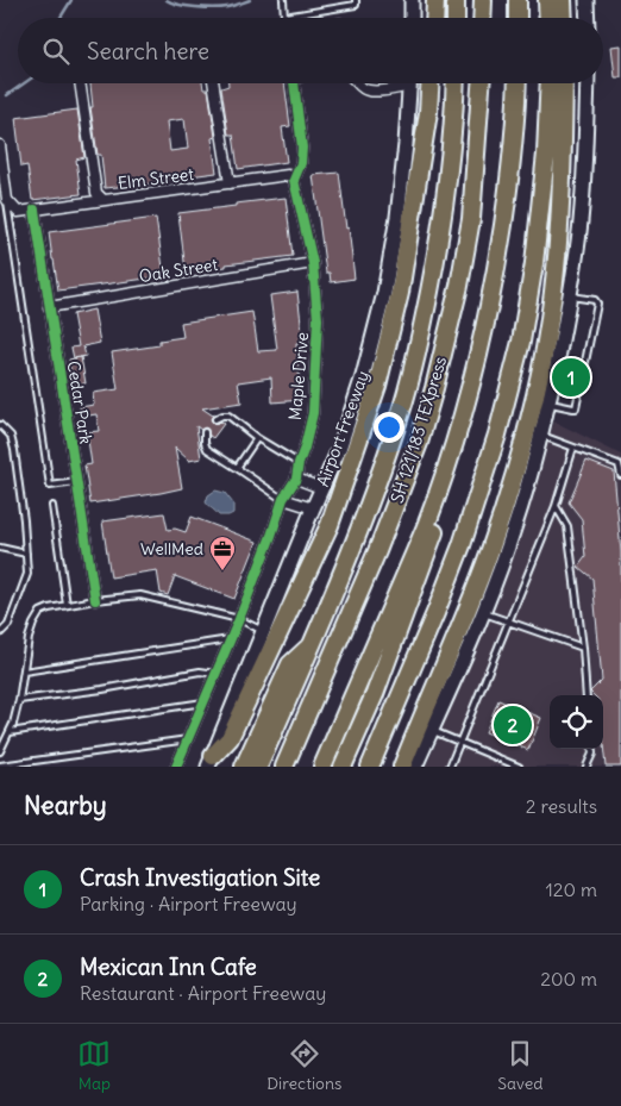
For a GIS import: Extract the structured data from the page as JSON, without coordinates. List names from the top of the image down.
{
  "streets": {
    "highway": ["SH 121/183 TEXpress"],
    "main road": ["Airport Freeway"],
    "street": [
      "Elm Street",
      "Oak Street",
      "Maple Drive",
      "Cedar Park"
    ]
  },
  "crossings": [
    ["Elm Street", "Maple Drive"],
    ["Elm Street", "Cedar Park"],
    ["Oak Street", "Maple Drive"],
    ["Oak Street", "Cedar Park"]
  ],
  "places": {
    "office": ["WellMed"]
  },
  "page": {
    "search": "Search here",
    "pins": ["1", "2"],
    "heading": ["Nearby", "2 results"],
    "list": [
      {
        "mark": "1",
        "name": "Crash Investigation Site",
        "note": "Parking · Airport Freeway",
        "value": "120 m"
      },
      {
        "mark": "2",
        "name": "Mexican Inn Cafe",
        "note": "Restaurant · Airport Freeway",
        "value": "200 m"
      }
    ],
    "nav": ["Map", "Directions", "Saved"]
  }
}
